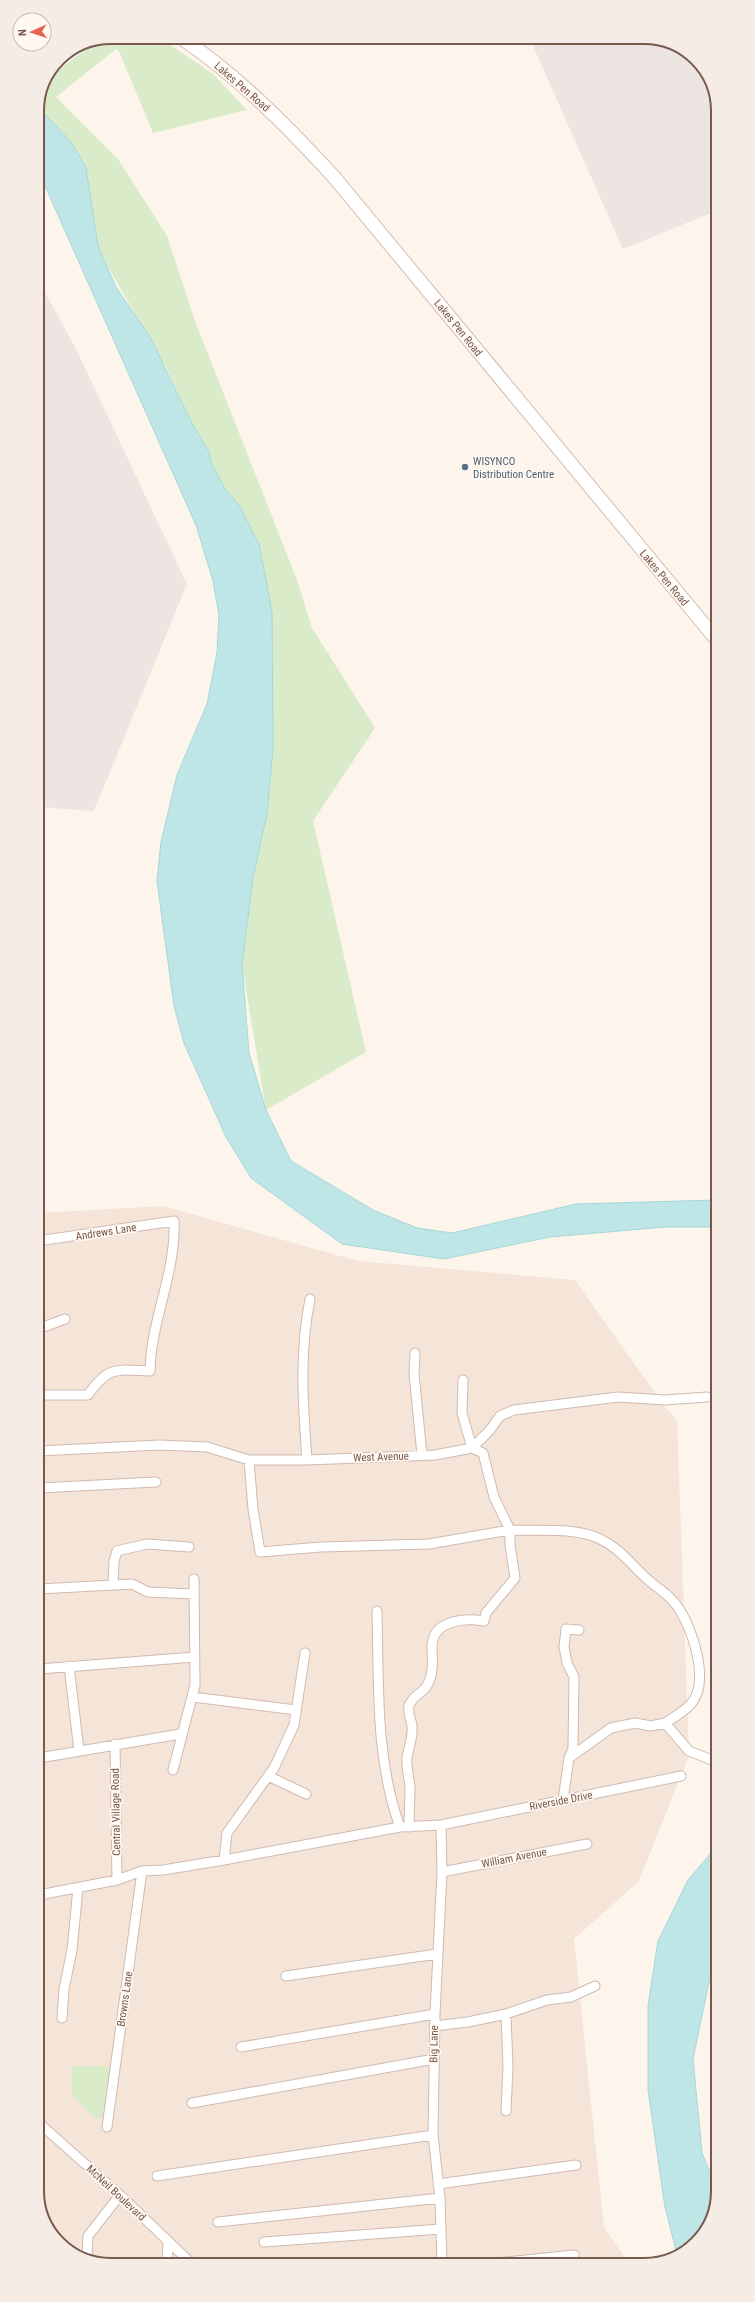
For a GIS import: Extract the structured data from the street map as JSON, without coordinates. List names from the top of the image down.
{
  "streets": {
    "street": [
      "Lakes Pen Road",
      "Andrews Lane",
      "West Avenue",
      "Riverside Drive",
      "Central Village Road",
      "William Avenue",
      "Browns Lane",
      "Big Lane",
      "McNeil Boulevard"
    ]
  },
  "crossings": [
    ["Riverside Drive", "Central Village Road"],
    ["Riverside Drive", "Browns Lane"],
    ["Riverside Drive", "Big Lane"],
    ["William Avenue", "Big Lane"]
  ],
  "places": ["WISYNCO Distribution Centre"],
  "north": "left"
}
